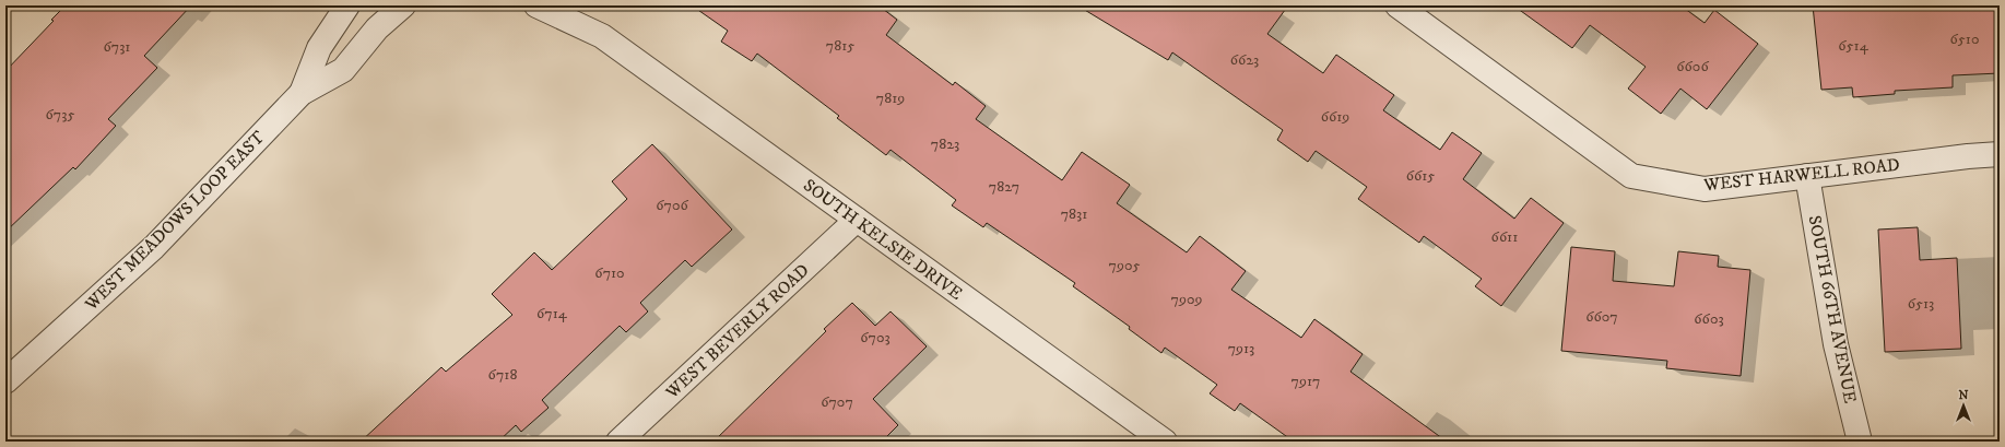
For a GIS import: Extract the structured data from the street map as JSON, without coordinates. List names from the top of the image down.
{
  "streets": {
    "street": [
      "WEST HARWELL ROAD",
      "WEST MEADOWS LOOP EAST",
      "SOUTH KELSIE DRIVE",
      "SOUTH 66TH AVENUE",
      "WEST BEVERLY ROAD"
    ]
  },
  "crossings": [
    ["WEST HARWELL ROAD", "SOUTH 66TH AVENUE"],
    ["SOUTH KELSIE DRIVE", "WEST BEVERLY ROAD"]
  ],
  "house_numbers": [
    "6510",
    "7815",
    "6514",
    "6731",
    "6623",
    "6606",
    "7819",
    "6735",
    "6619",
    "7823",
    "6615",
    "7827",
    "6706",
    "7831",
    "6611",
    "7905",
    "6710",
    "7909",
    "6513",
    "6714",
    "6607",
    "6603",
    "6703",
    "7913",
    "6718",
    "7917",
    "6707"
  ],
  "north": "top"
}
